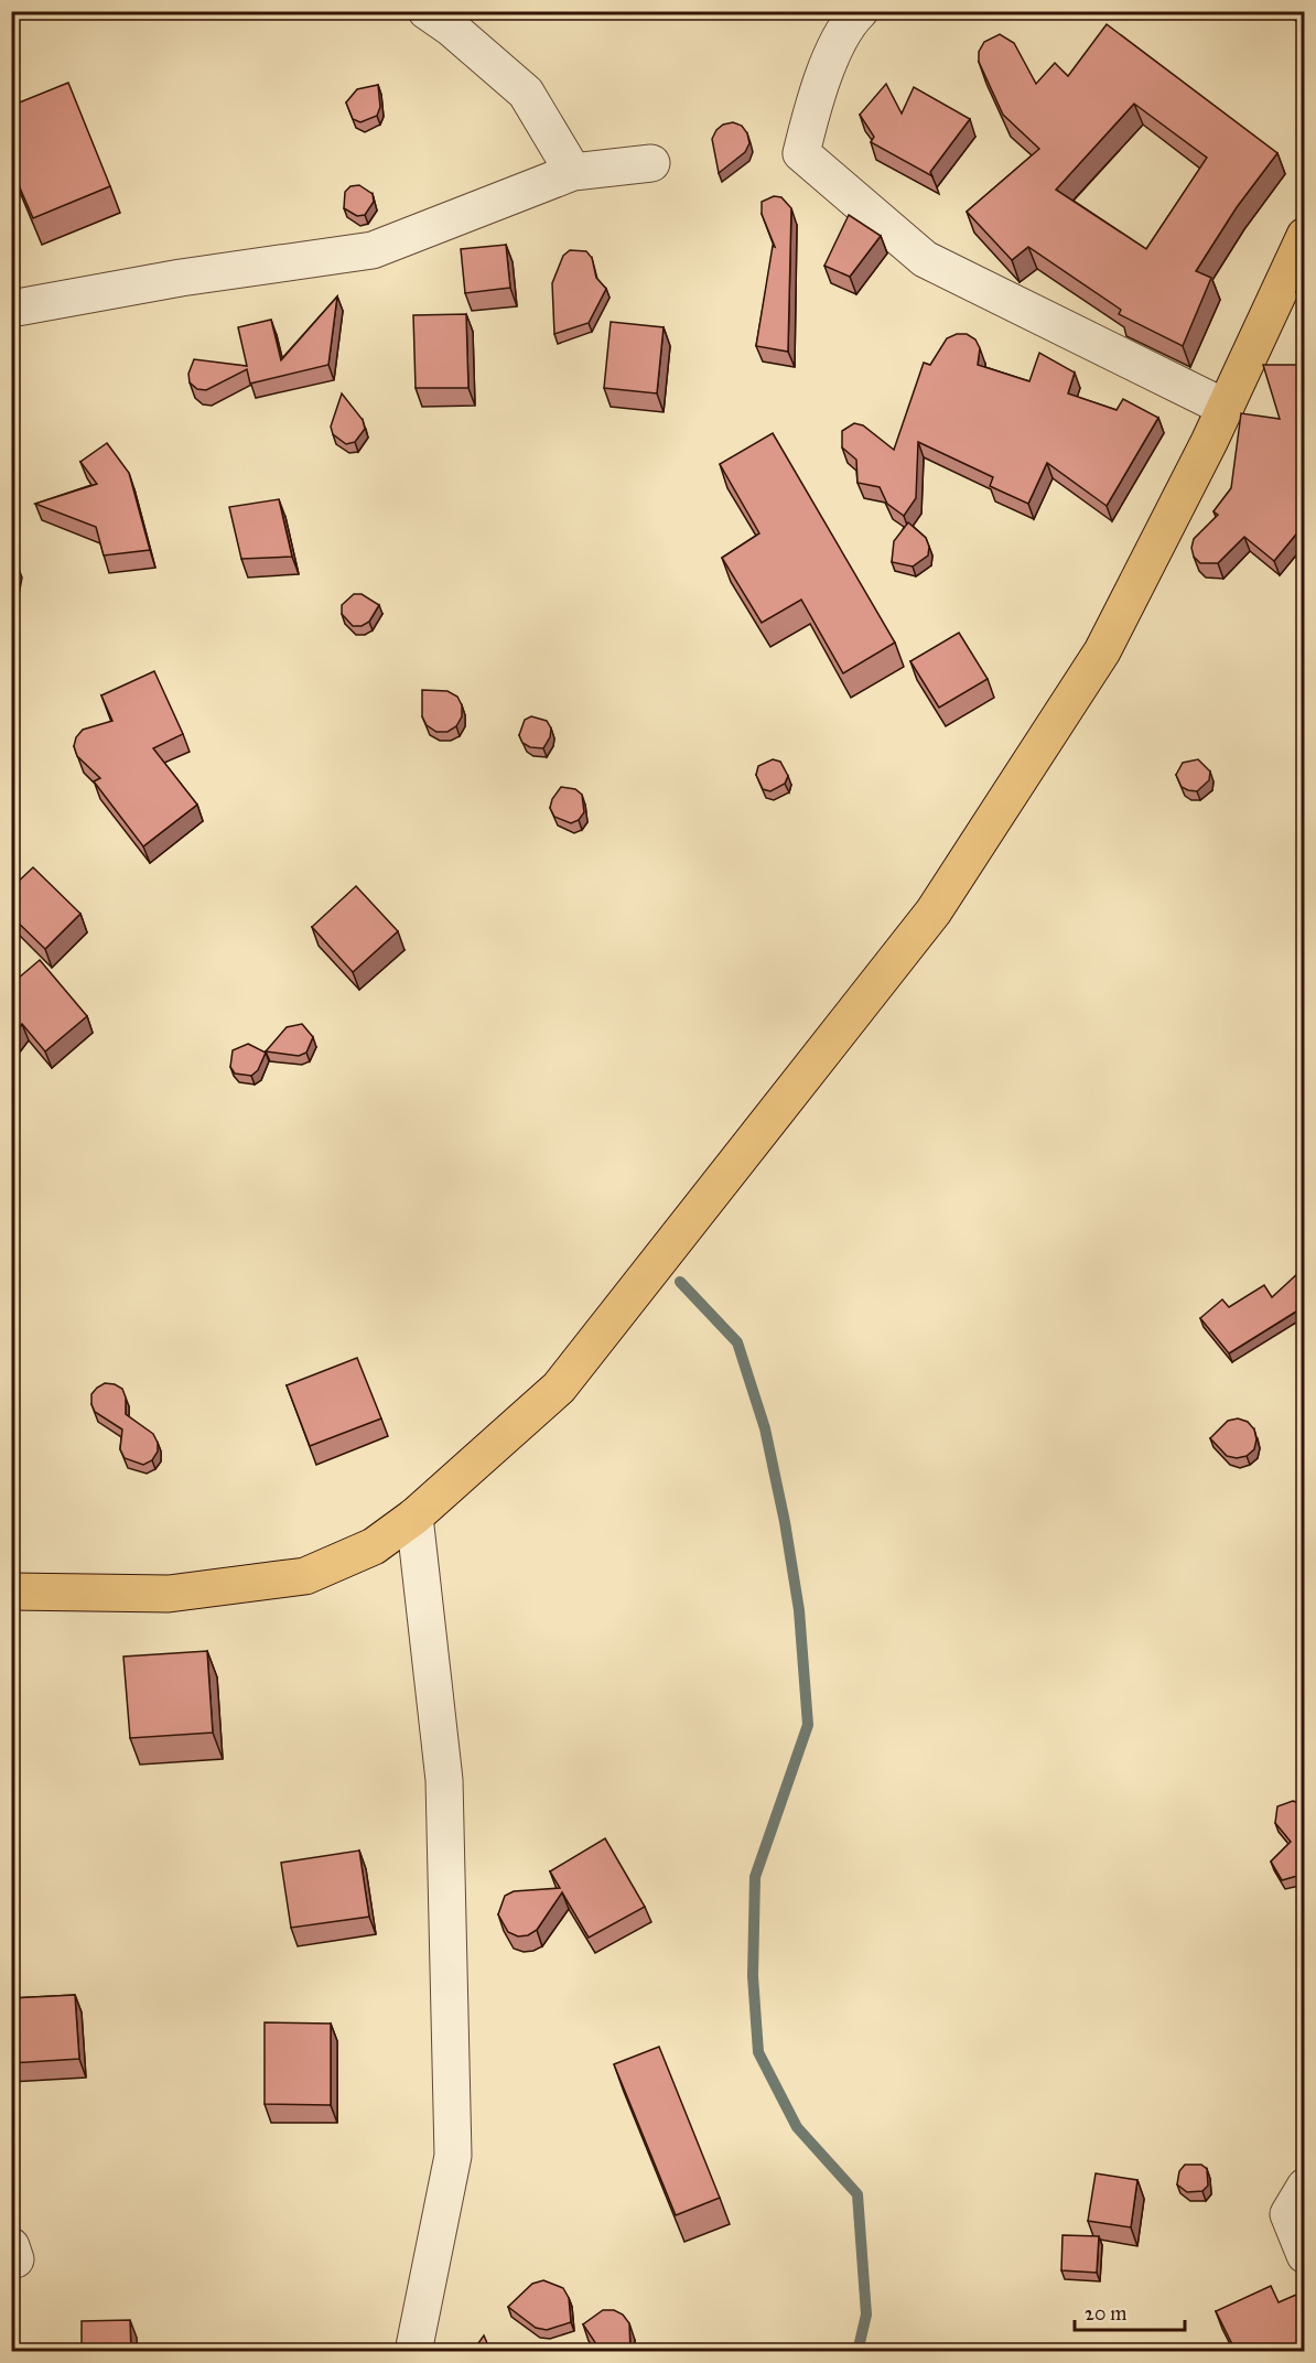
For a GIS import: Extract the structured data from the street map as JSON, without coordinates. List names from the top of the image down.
{
  "scale_bar": "20 m"
}
